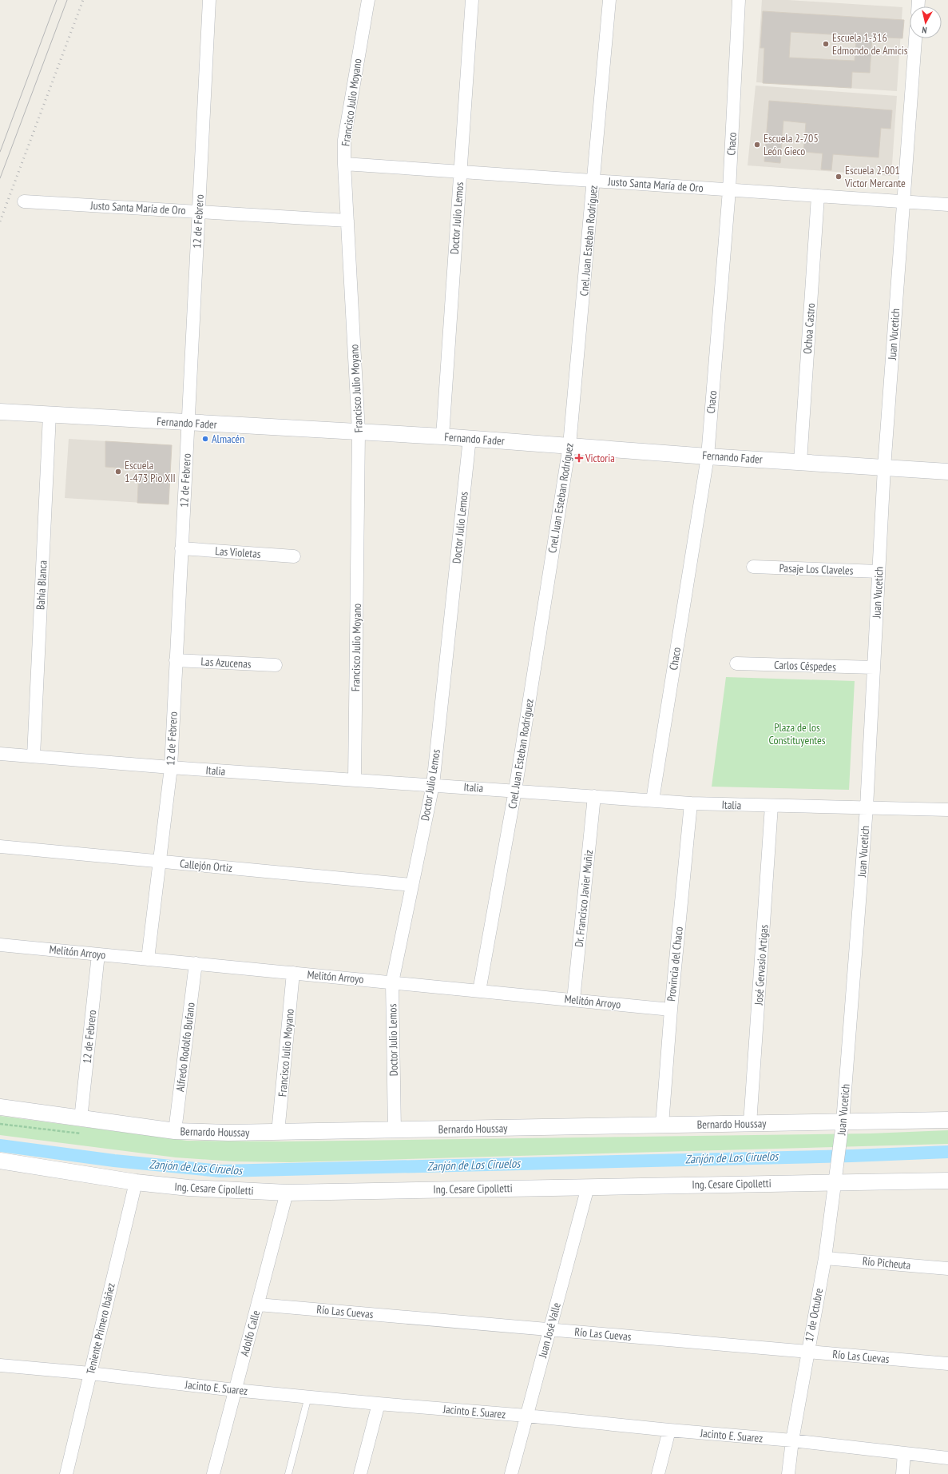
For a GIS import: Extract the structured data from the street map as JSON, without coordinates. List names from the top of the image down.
{
  "streets": {
    "street": [
      "Francisco Julio Moyano",
      "Chaco",
      "Justo Santa María de Oro",
      "Doctor Julio Lemos",
      "12 de Febrero",
      "Cnel. Juan Esteban Rodríguez",
      "Ochoa Castro",
      "Juan Vucetich",
      "Fernando Fader",
      "Las Violetas",
      "Pasaje Los Claveles",
      "Bahía Blanca",
      "Las Azucenas",
      "Carlos Céspedes",
      "Italia",
      "Callejón Ortiz",
      "Dr. Francisco Javier Muñiz",
      "Melitón Arroyo",
      "Provincia del Chaco",
      "José Gervasio Artigas",
      "Alfredo Rodolfo Bufano",
      "Bernardo Houssay",
      "Ing. Cesare Cipolletti",
      "Río Picheuta",
      "Río Las Cuevas",
      "17 de Octubre",
      "Teniente Primero Ibáñez",
      "Juan José Valle",
      "Adolfo Calle",
      "Jacinto E. Suarez"
    ]
  },
  "crossings": [
    ["Francisco Julio Moyano", "Justo Santa María de Oro"],
    ["Francisco Julio Moyano", "Fernando Fader"],
    ["Francisco Julio Moyano", "Italia"],
    ["Francisco Julio Moyano", "Melitón Arroyo"],
    ["Francisco Julio Moyano", "Bernardo Houssay"],
    ["Chaco", "Justo Santa María de Oro"],
    ["Chaco", "Fernando Fader"],
    ["Chaco", "Italia"],
    ["Justo Santa María de Oro", "Doctor Julio Lemos"],
    ["Justo Santa María de Oro", "12 de Febrero"],
    ["Justo Santa María de Oro", "Cnel. Juan Esteban Rodríguez"],
    ["Justo Santa María de Oro", "Ochoa Castro"],
    ["Justo Santa María de Oro", "Juan Vucetich"],
    ["Doctor Julio Lemos", "Fernando Fader"],
    ["Doctor Julio Lemos", "Italia"],
    ["Doctor Julio Lemos", "Callejón Ortiz"],
    ["Doctor Julio Lemos", "Melitón Arroyo"],
    ["Doctor Julio Lemos", "Bernardo Houssay"],
    ["12 de Febrero", "Fernando Fader"],
    ["12 de Febrero", "Las Violetas"],
    ["12 de Febrero", "Las Azucenas"],
    ["12 de Febrero", "Italia"],
    ["12 de Febrero", "Callejón Ortiz"],
    ["12 de Febrero", "Melitón Arroyo"],
    ["12 de Febrero", "Bernardo Houssay"],
    ["Cnel. Juan Esteban Rodríguez", "Fernando Fader"],
    ["Cnel. Juan Esteban Rodríguez", "Italia"],
    ["Cnel. Juan Esteban Rodríguez", "Melitón Arroyo"],
    ["Ochoa Castro", "Fernando Fader"],
    ["Juan Vucetich", "Fernando Fader"],
    ["Juan Vucetich", "Pasaje Los Claveles"],
    ["Juan Vucetich", "Carlos Céspedes"],
    ["Juan Vucetich", "Italia"],
    ["Juan Vucetich", "Bernardo Houssay"],
    ["Juan Vucetich", "Ing. Cesare Cipolletti"],
    ["Juan Vucetich", "17 de Octubre"],
    ["Fernando Fader", "Bahía Blanca"],
    ["Bahía Blanca", "Italia"],
    ["Italia", "Dr. Francisco Javier Muñiz"],
    ["Italia", "Provincia del Chaco"],
    ["Italia", "José Gervasio Artigas"],
    ["Dr. Francisco Javier Muñiz", "Melitón Arroyo"],
    ["Melitón Arroyo", "Provincia del Chaco"],
    ["Melitón Arroyo", "Alfredo Rodolfo Bufano"],
    ["Provincia del Chaco", "Bernardo Houssay"],
    ["José Gervasio Artigas", "Bernardo Houssay"],
    ["Alfredo Rodolfo Bufano", "Bernardo Houssay"],
    ["Ing. Cesare Cipolletti", "17 de Octubre"],
    ["Ing. Cesare Cipolletti", "Teniente Primero Ibáñez"],
    ["Ing. Cesare Cipolletti", "Juan José Valle"],
    ["Ing. Cesare Cipolletti", "Adolfo Calle"],
    ["Río Picheuta", "17 de Octubre"],
    ["Río Las Cuevas", "17 de Octubre"],
    ["Río Las Cuevas", "Juan José Valle"],
    ["Río Las Cuevas", "Adolfo Calle"],
    ["17 de Octubre", "Jacinto E. Suarez"],
    ["Teniente Primero Ibáñez", "Jacinto E. Suarez"],
    ["Juan José Valle", "Jacinto E. Suarez"],
    ["Adolfo Calle", "Jacinto E. Suarez"]
  ],
  "water": ["Zanjón de Los Ciruelos"],
  "parks": ["Plaza de los Constituyentes"],
  "places": {
    "other": [
      "Escuela 1-316 Edmondo de Amicis",
      "Escuela 2-705 León Gieco",
      "Escuela 2-001 Victor Mercante",
      "Almacén",
      "Escuela 1-473 Pio XII"
    ],
    "health": ["Victoria"]
  },
  "north": "bottom"
}
